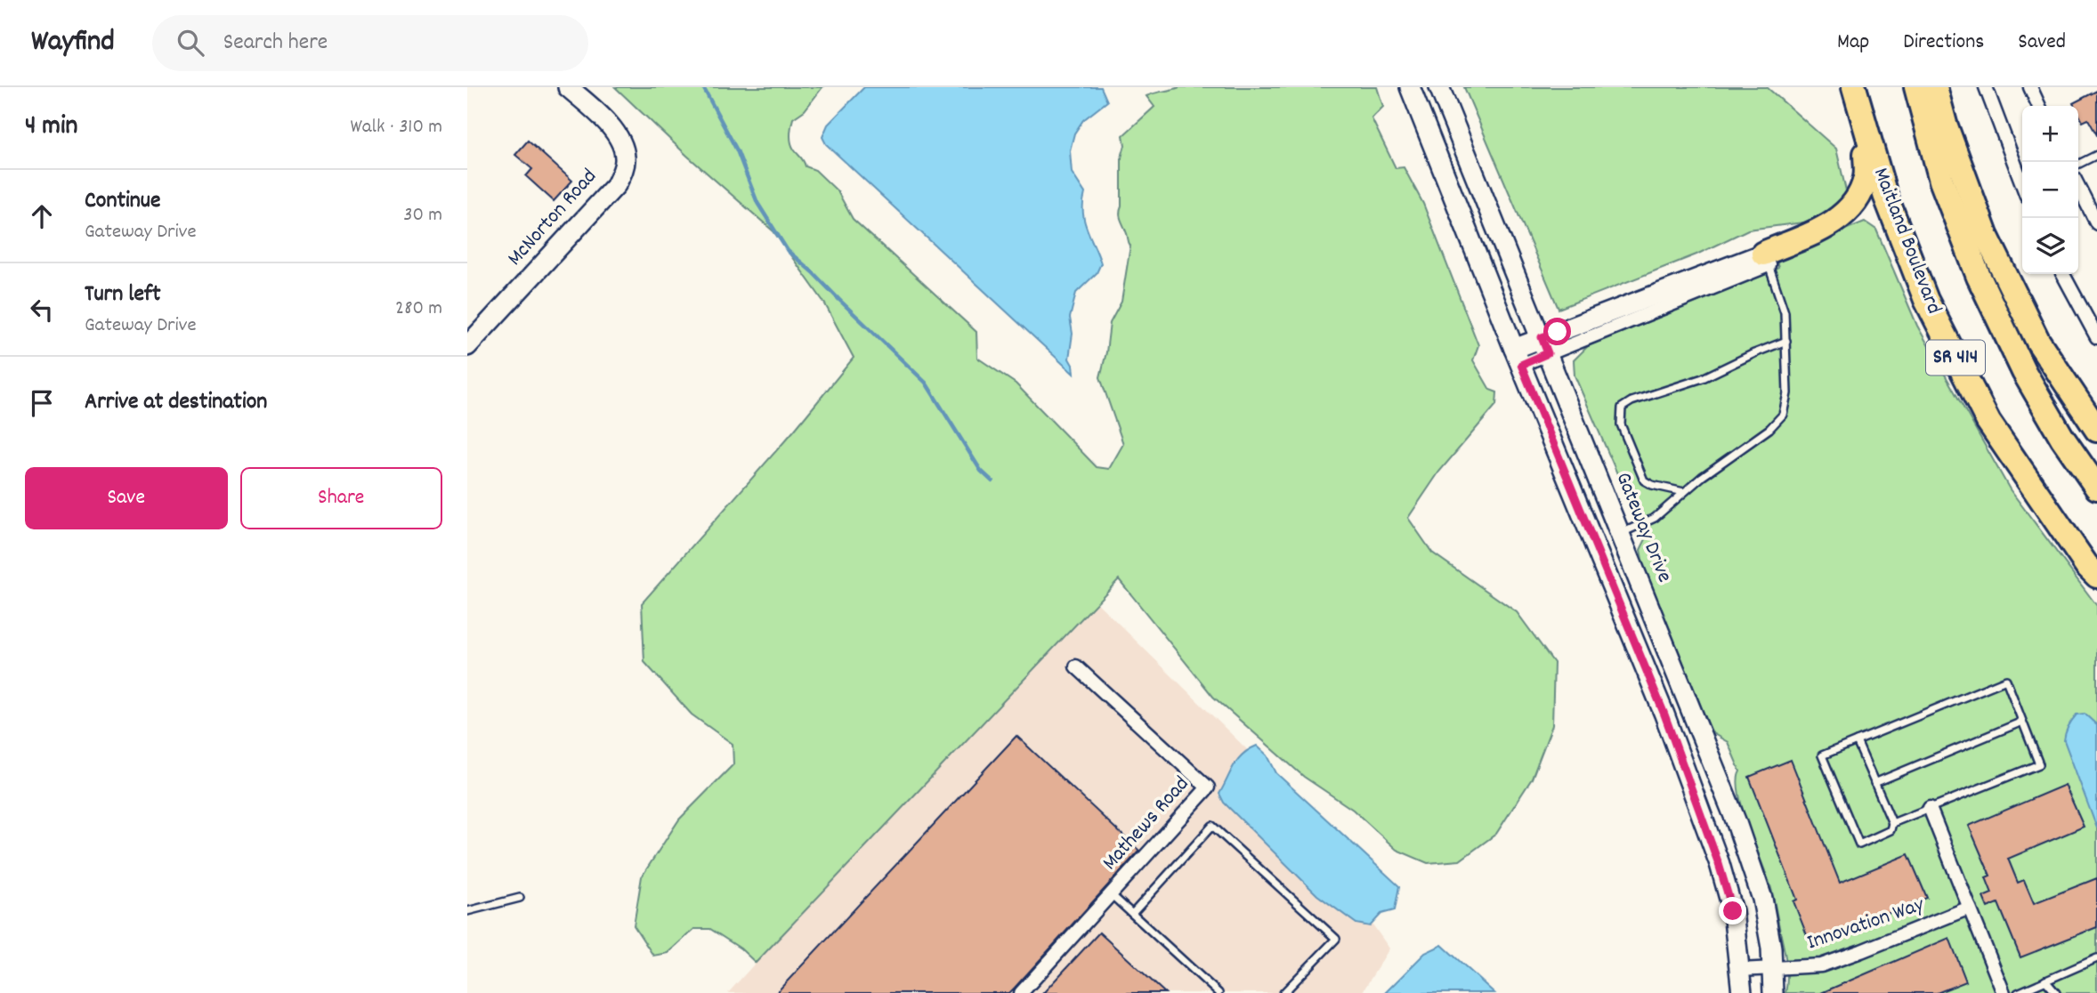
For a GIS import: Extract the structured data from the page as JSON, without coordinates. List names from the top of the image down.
{
  "streets": {
    "highway": ["Maitland Boulevard", "SR 414"],
    "street": [
      "McNorton Road",
      "Gateway Drive",
      "Mathews Road",
      "Innovation Way"
    ]
  },
  "crossings": [
    ["Gateway Drive", "Innovation Way"]
  ],
  "page": {
    "header": "Wayfind",
    "search": "Search here",
    "nav": ["Map", "Directions", "Saved"],
    "heading": ["4 min", "Walk · 310 m"],
    "map_buttons": ["+", "−"],
    "list": [
      ["Continue", "Gateway Drive", "30 m"],
      ["Turn left", "Gateway Drive", "280 m"],
      "Arrive at destination"
    ],
    "buttons": ["Save", "Share"]
  }
}
